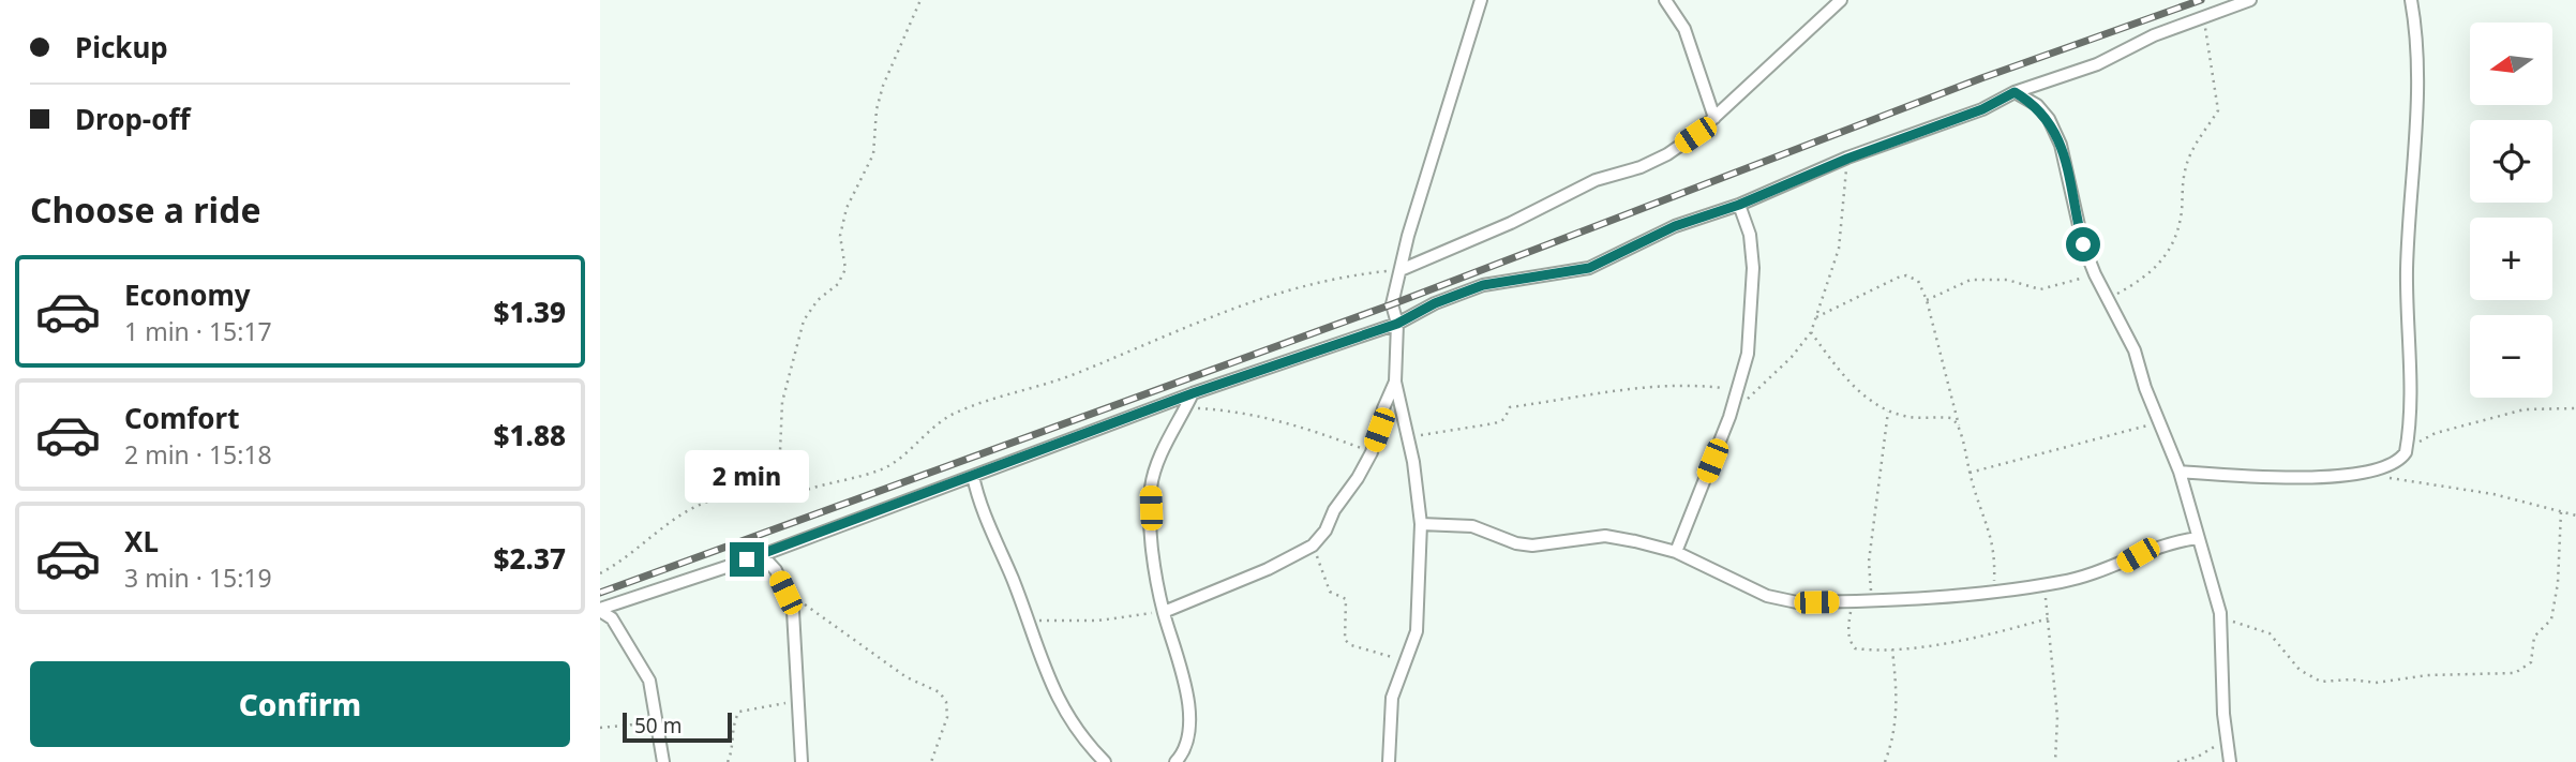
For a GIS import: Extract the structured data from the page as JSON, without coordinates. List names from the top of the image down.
{
  "scale_bar": "50 m",
  "north": "left",
  "page": {
    "banner": ["Pickup", "Drop-off"],
    "map_buttons": ["+", "−"],
    "heading": "Choose a ride",
    "list": [
      {
        "name": "Economy",
        "note": "1 min · 15:17",
        "value": "$1.39"
      },
      {
        "name": "Comfort",
        "note": "2 min · 15:18",
        "value": "$1.88"
      },
      {
        "name": "XL",
        "note": "3 min · 15:19",
        "value": "$2.37"
      }
    ],
    "bubble": "2 min",
    "buttons": "Confirm",
    "scale": "50 m"
  }
}
